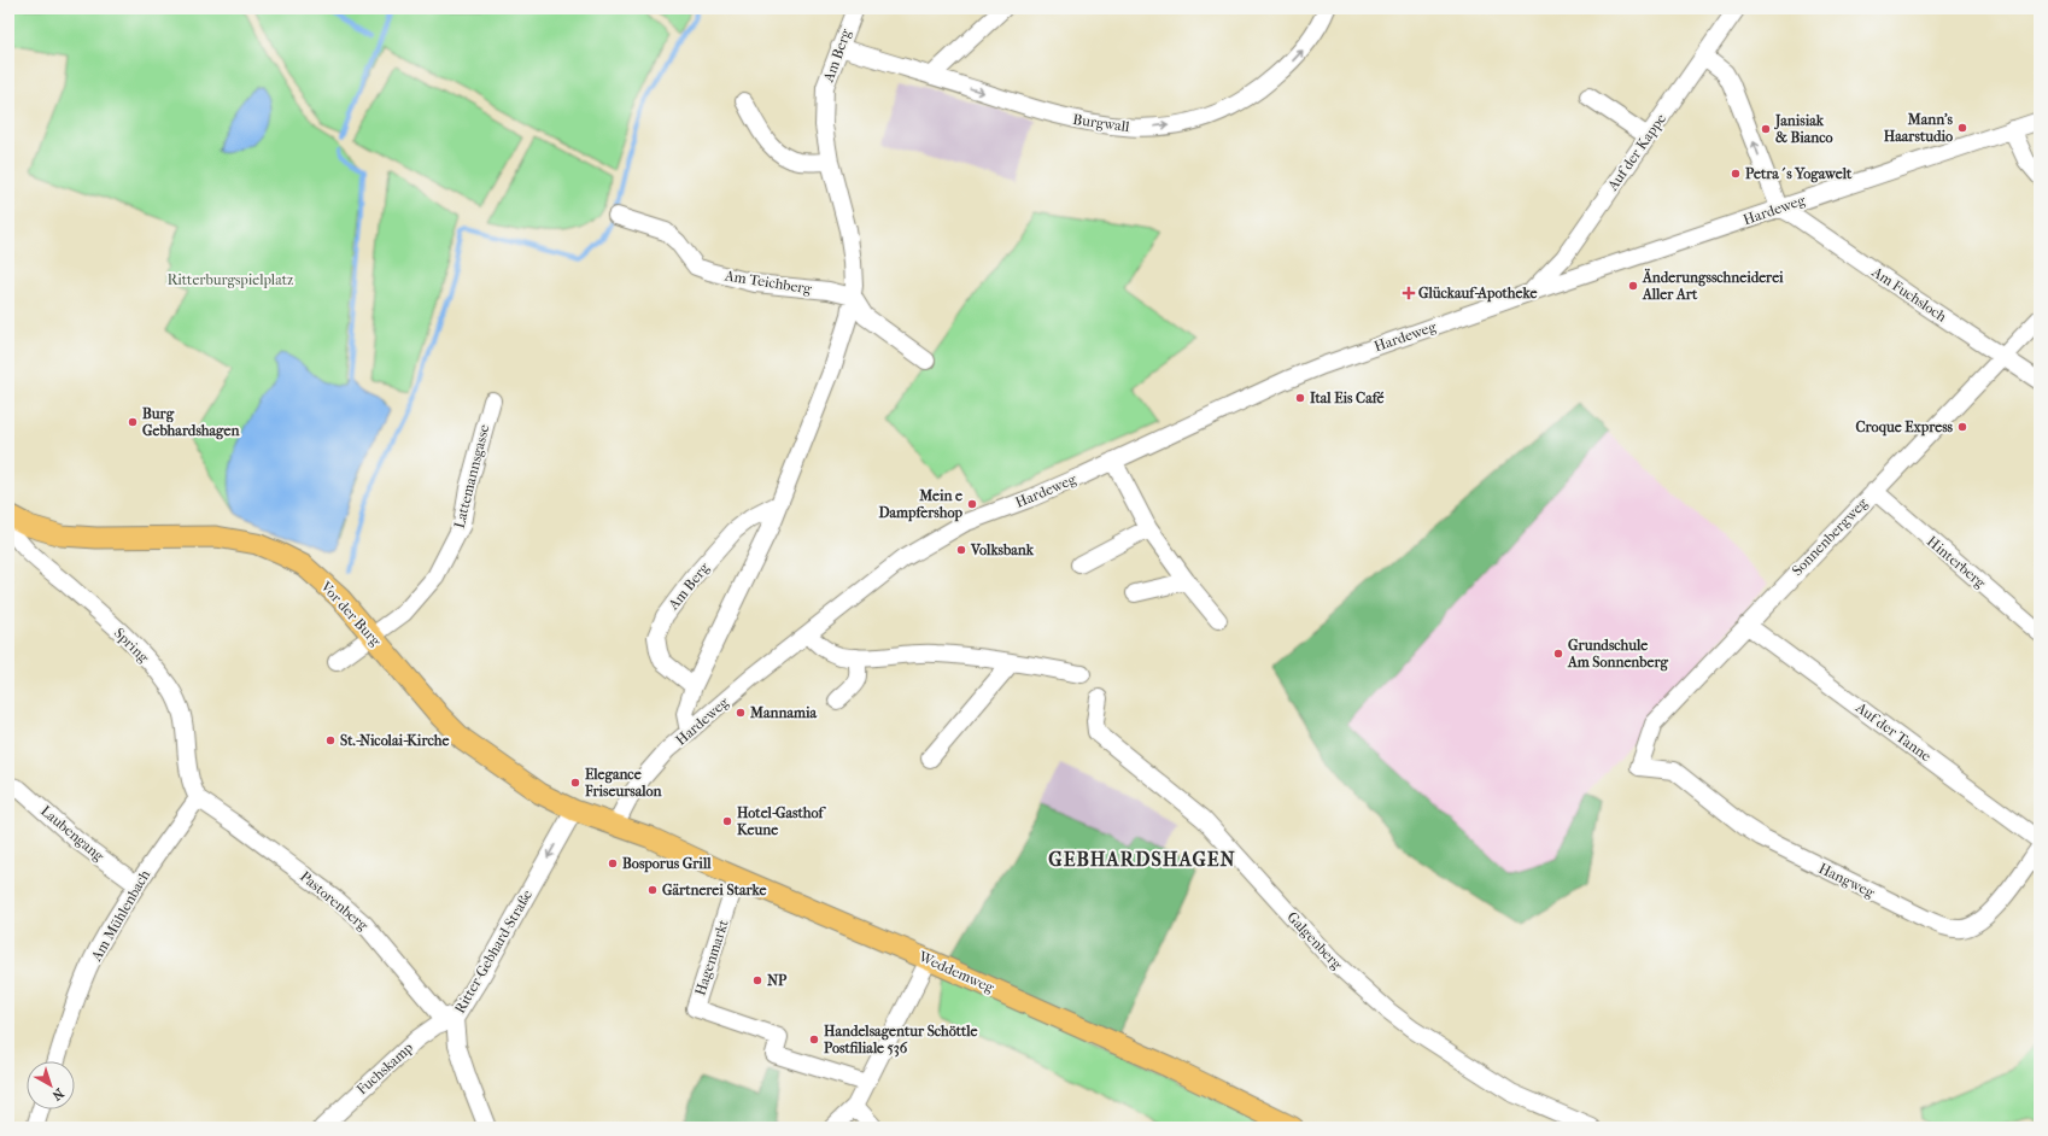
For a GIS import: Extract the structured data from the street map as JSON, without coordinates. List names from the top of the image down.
{
  "streets": {
    "main road": ["Vor der Burg", "Weddemweg"],
    "street": [
      "Am Berg",
      "Burgwall",
      "Auf der Kappe",
      "Hardeweg",
      "Am Teichberg",
      "Am Fuchsloch",
      "Lattemannsgasse",
      "Sonnenbergweg",
      "Hinterberg",
      "Spring",
      "Auf der Tanne",
      "Laubengang",
      "Hangweg",
      "Pastorenberg",
      "Am Mühlenbach",
      "Galgenberg",
      "Ritter-Gebhard-Straße",
      "Hagenmarkt",
      "Fuchskamp"
    ]
  },
  "crossings": [
    ["Am Berg", "Burgwall"],
    ["Am Berg", "Hardeweg"],
    ["Am Berg", "Am Teichberg"],
    ["Auf der Kappe", "Hardeweg"],
    ["Hardeweg", "Am Fuchsloch"],
    ["Hardeweg", "Vor der Burg"],
    ["Hardeweg", "Weddemweg"],
    ["Am Fuchsloch", "Sonnenbergweg"],
    ["Lattemannsgasse", "Vor der Burg"],
    ["Sonnenbergweg", "Hinterberg"],
    ["Sonnenbergweg", "Auf der Tanne"],
    ["Sonnenbergweg", "Hangweg"],
    ["Vor der Burg", "Ritter-Gebhard-Straße"],
    ["Vor der Burg", "Weddemweg"],
    ["Spring", "Pastorenberg"],
    ["Spring", "Am Mühlenbach"],
    ["Laubengang", "Am Mühlenbach"],
    ["Pastorenberg", "Am Mühlenbach"],
    ["Pastorenberg", "Ritter-Gebhard-Straße"],
    ["Pastorenberg", "Fuchskamp"],
    ["Ritter-Gebhard-Straße", "Fuchskamp"],
    ["Hagenmarkt", "Weddemweg"]
  ],
  "one_way": ["Burgwall", "Ritter-Gebhard-Straße"],
  "districts": ["GEBHARDSHAGEN"],
  "parks": ["Ritterburgspielplatz"],
  "places": {
    "other": [
      "Mann's Haarstudio",
      "Janisiak & Bianco",
      "Petra´s Yogawelt",
      "Änderungsschneiderei Aller Art",
      "Ital Eis Café",
      "Burg Gebhardshagen",
      "Croque Express",
      "Mein e Dampfershop",
      "Volksbank",
      "Grundschule Am Sonnenberg",
      "Mannamia",
      "St.-Nicolai-Kirche",
      "Elegance Friseursalon",
      "Hotel-Gasthof Keune",
      "Bosporus Grill",
      "Gärtnerei Starke",
      "NP",
      "Handelsagentur Schöttle Postfiliale 536"
    ],
    "health": ["Glückauf-Apotheke"]
  },
  "north": "bottom right"
}
